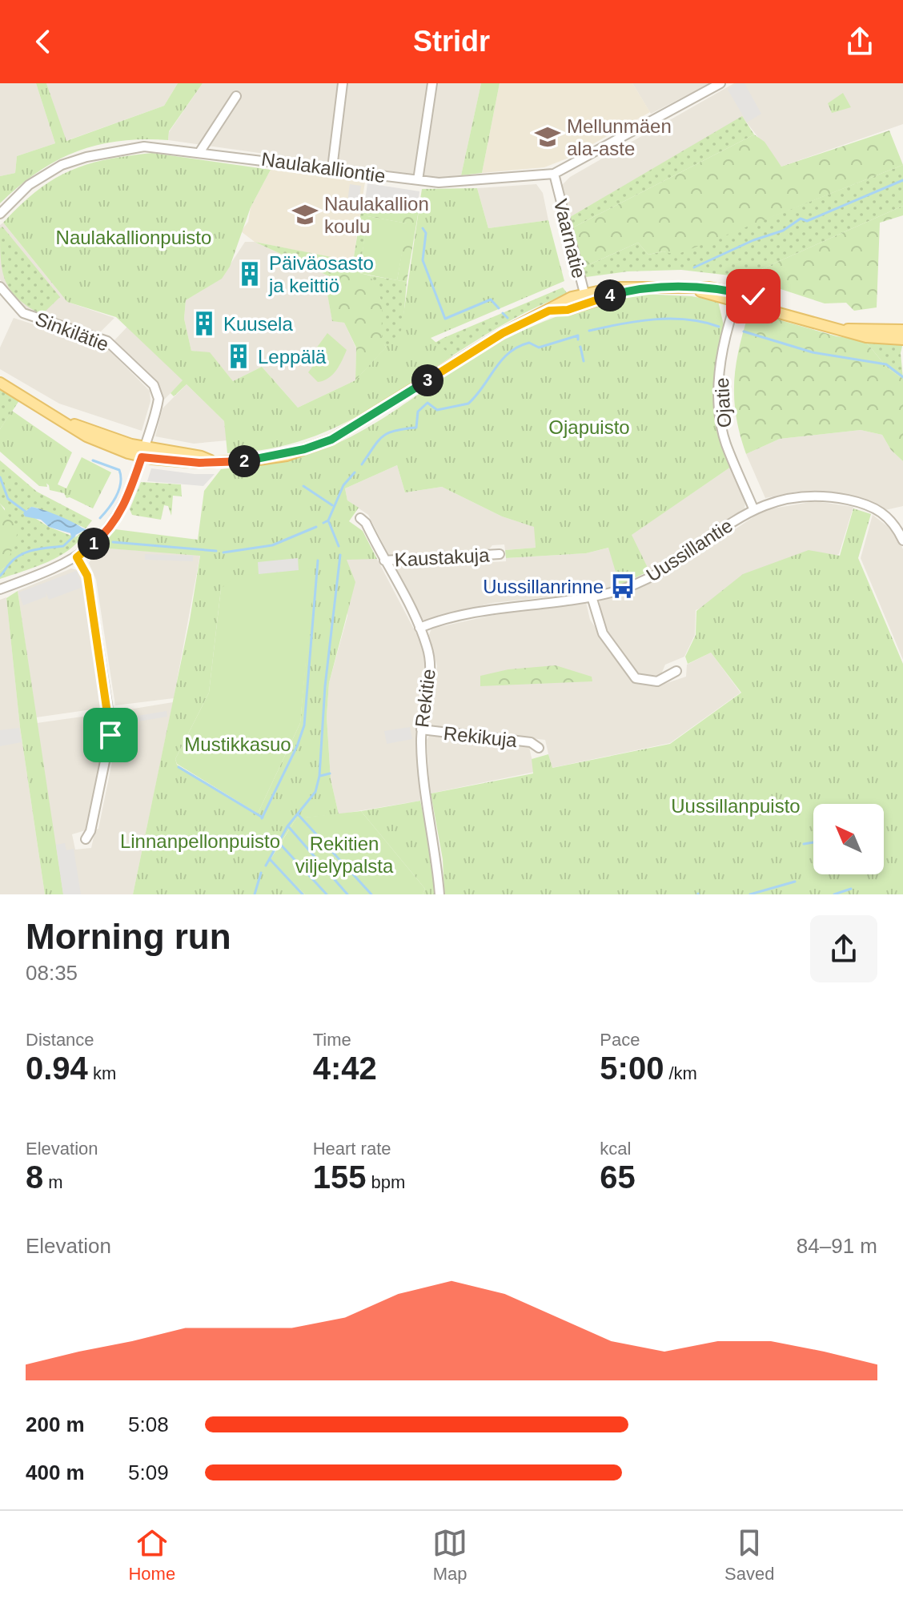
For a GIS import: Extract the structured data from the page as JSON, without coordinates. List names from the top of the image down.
{
  "streets": {
    "street": [
      "Naulakalliontie",
      "Vaarnatie",
      "Sinkilätie",
      "Ojatie",
      "Uussillantie",
      "Kaustakuja",
      "Rekitie",
      "Rekikuja"
    ]
  },
  "crossings": [
    ["Naulakalliontie", "Vaarnatie"],
    ["Ojatie", "Uussillantie"],
    ["Uussillantie", "Rekitie"],
    ["Kaustakuja", "Rekitie"],
    ["Rekitie", "Rekikuja"]
  ],
  "parks": [
    "Naulakallionpuisto",
    "Ojapuisto",
    "Mustikkasuo",
    "Uussillanpuisto",
    "Linnanpellonpuisto",
    "Rekitien viljelypalsta"
  ],
  "places": {
    "school or university": ["Mellunmäen ala-aste", "Naulakallion koulu"],
    "building": ["Päiväosasto ja keittiö", "Kuusela", "Leppälä"],
    "bus stop": ["Uussillanrinne"]
  },
  "north": "top left",
  "page": {
    "header": "Stridr",
    "pins": [
      "4",
      "3",
      "2",
      "1"
    ],
    "heading": ["Morning run", "08:35"],
    "stats": [
      ["Distance", "0.94 km"],
      ["Time", "4:42"],
      ["Pace", "5:00 /km"],
      ["Elevation", "8 m"],
      ["Heart rate", "155 bpm"],
      ["kcal", "65"]
    ],
    "chart": ["Elevation", "84–91 m"],
    "list": [
      {
        "name": "200 m",
        "note": "5:08"
      },
      {
        "name": "400 m",
        "note": "5:09"
      }
    ],
    "tabs": ["Home", "Map", "Saved"]
  }
}
